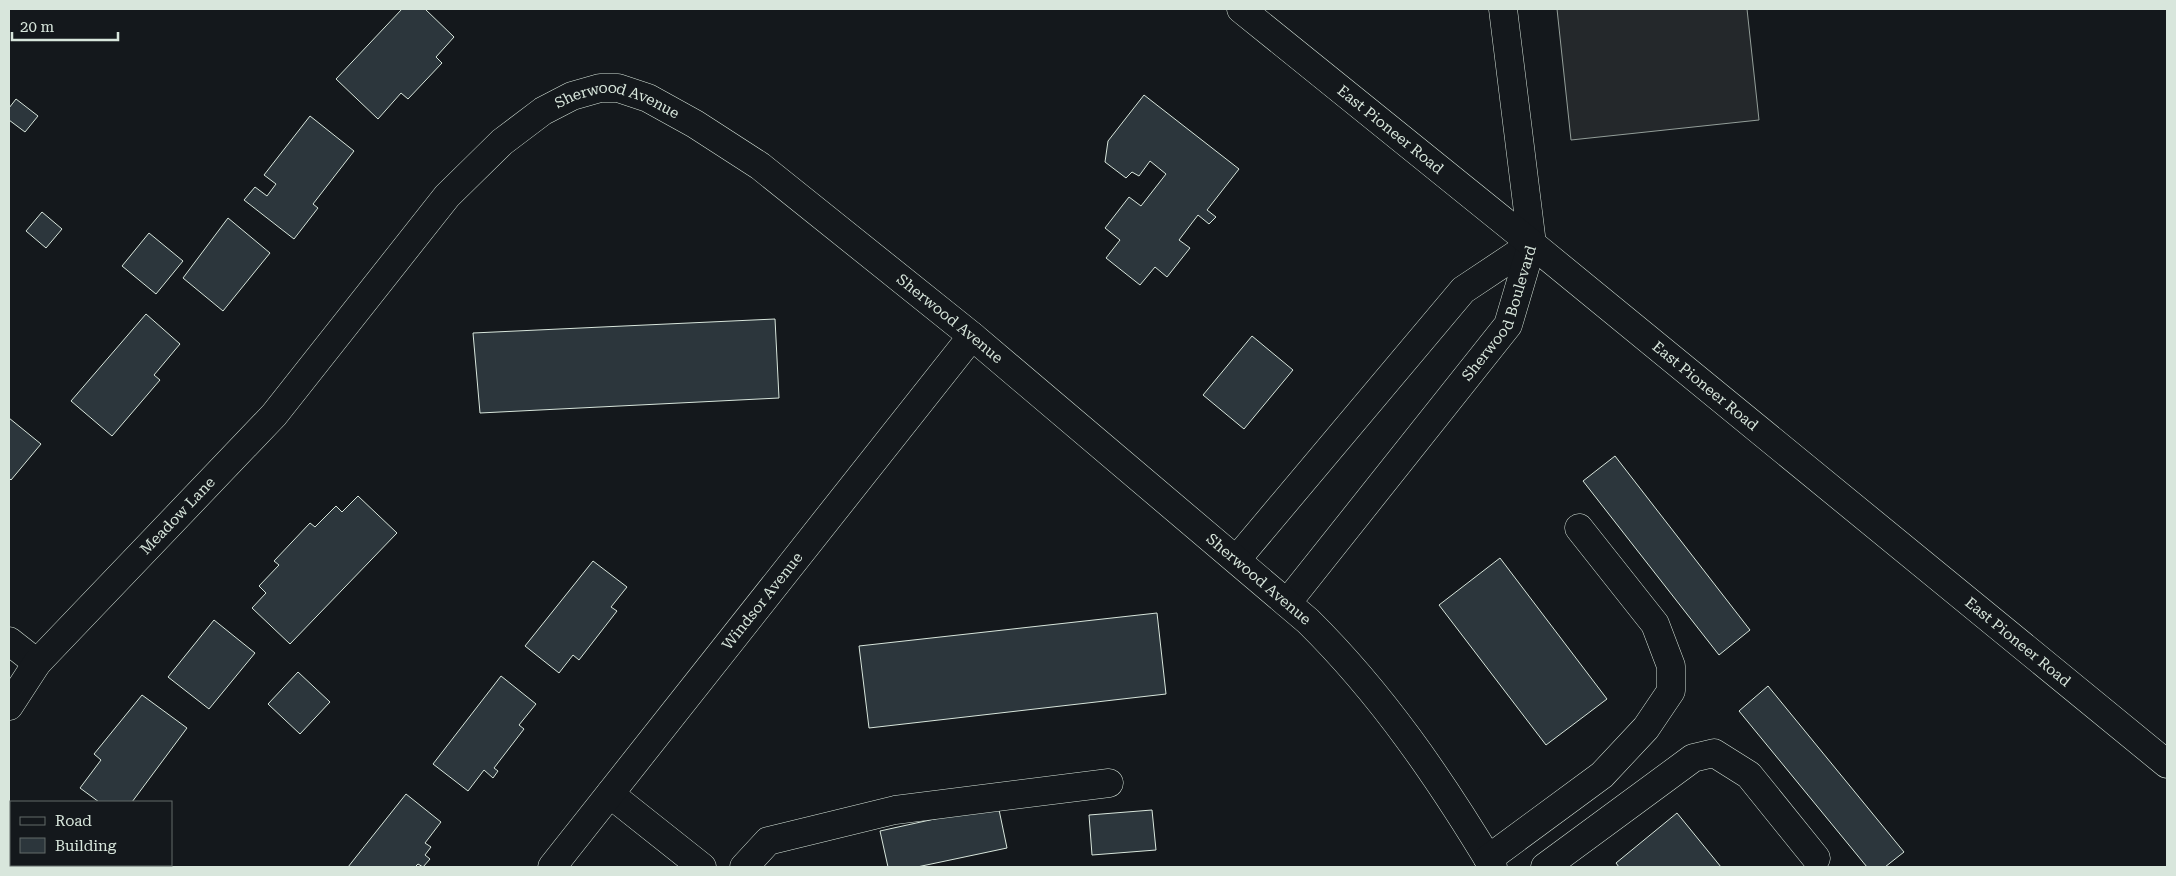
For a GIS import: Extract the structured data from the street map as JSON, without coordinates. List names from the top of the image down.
{
  "streets": {
    "street": [
      "Sherwood Avenue",
      "East Pioneer Road",
      "Sherwood Boulevard",
      "Meadow Lane",
      "Windsor Avenue"
    ]
  },
  "crossings": [
    ["Sherwood Avenue", "Sherwood Boulevard"],
    ["Sherwood Avenue", "Meadow Lane"],
    ["Sherwood Avenue", "Windsor Avenue"],
    ["East Pioneer Road", "Sherwood Boulevard"]
  ],
  "legend": ["Road", "Building"],
  "scale_bar": "20 m"
}
